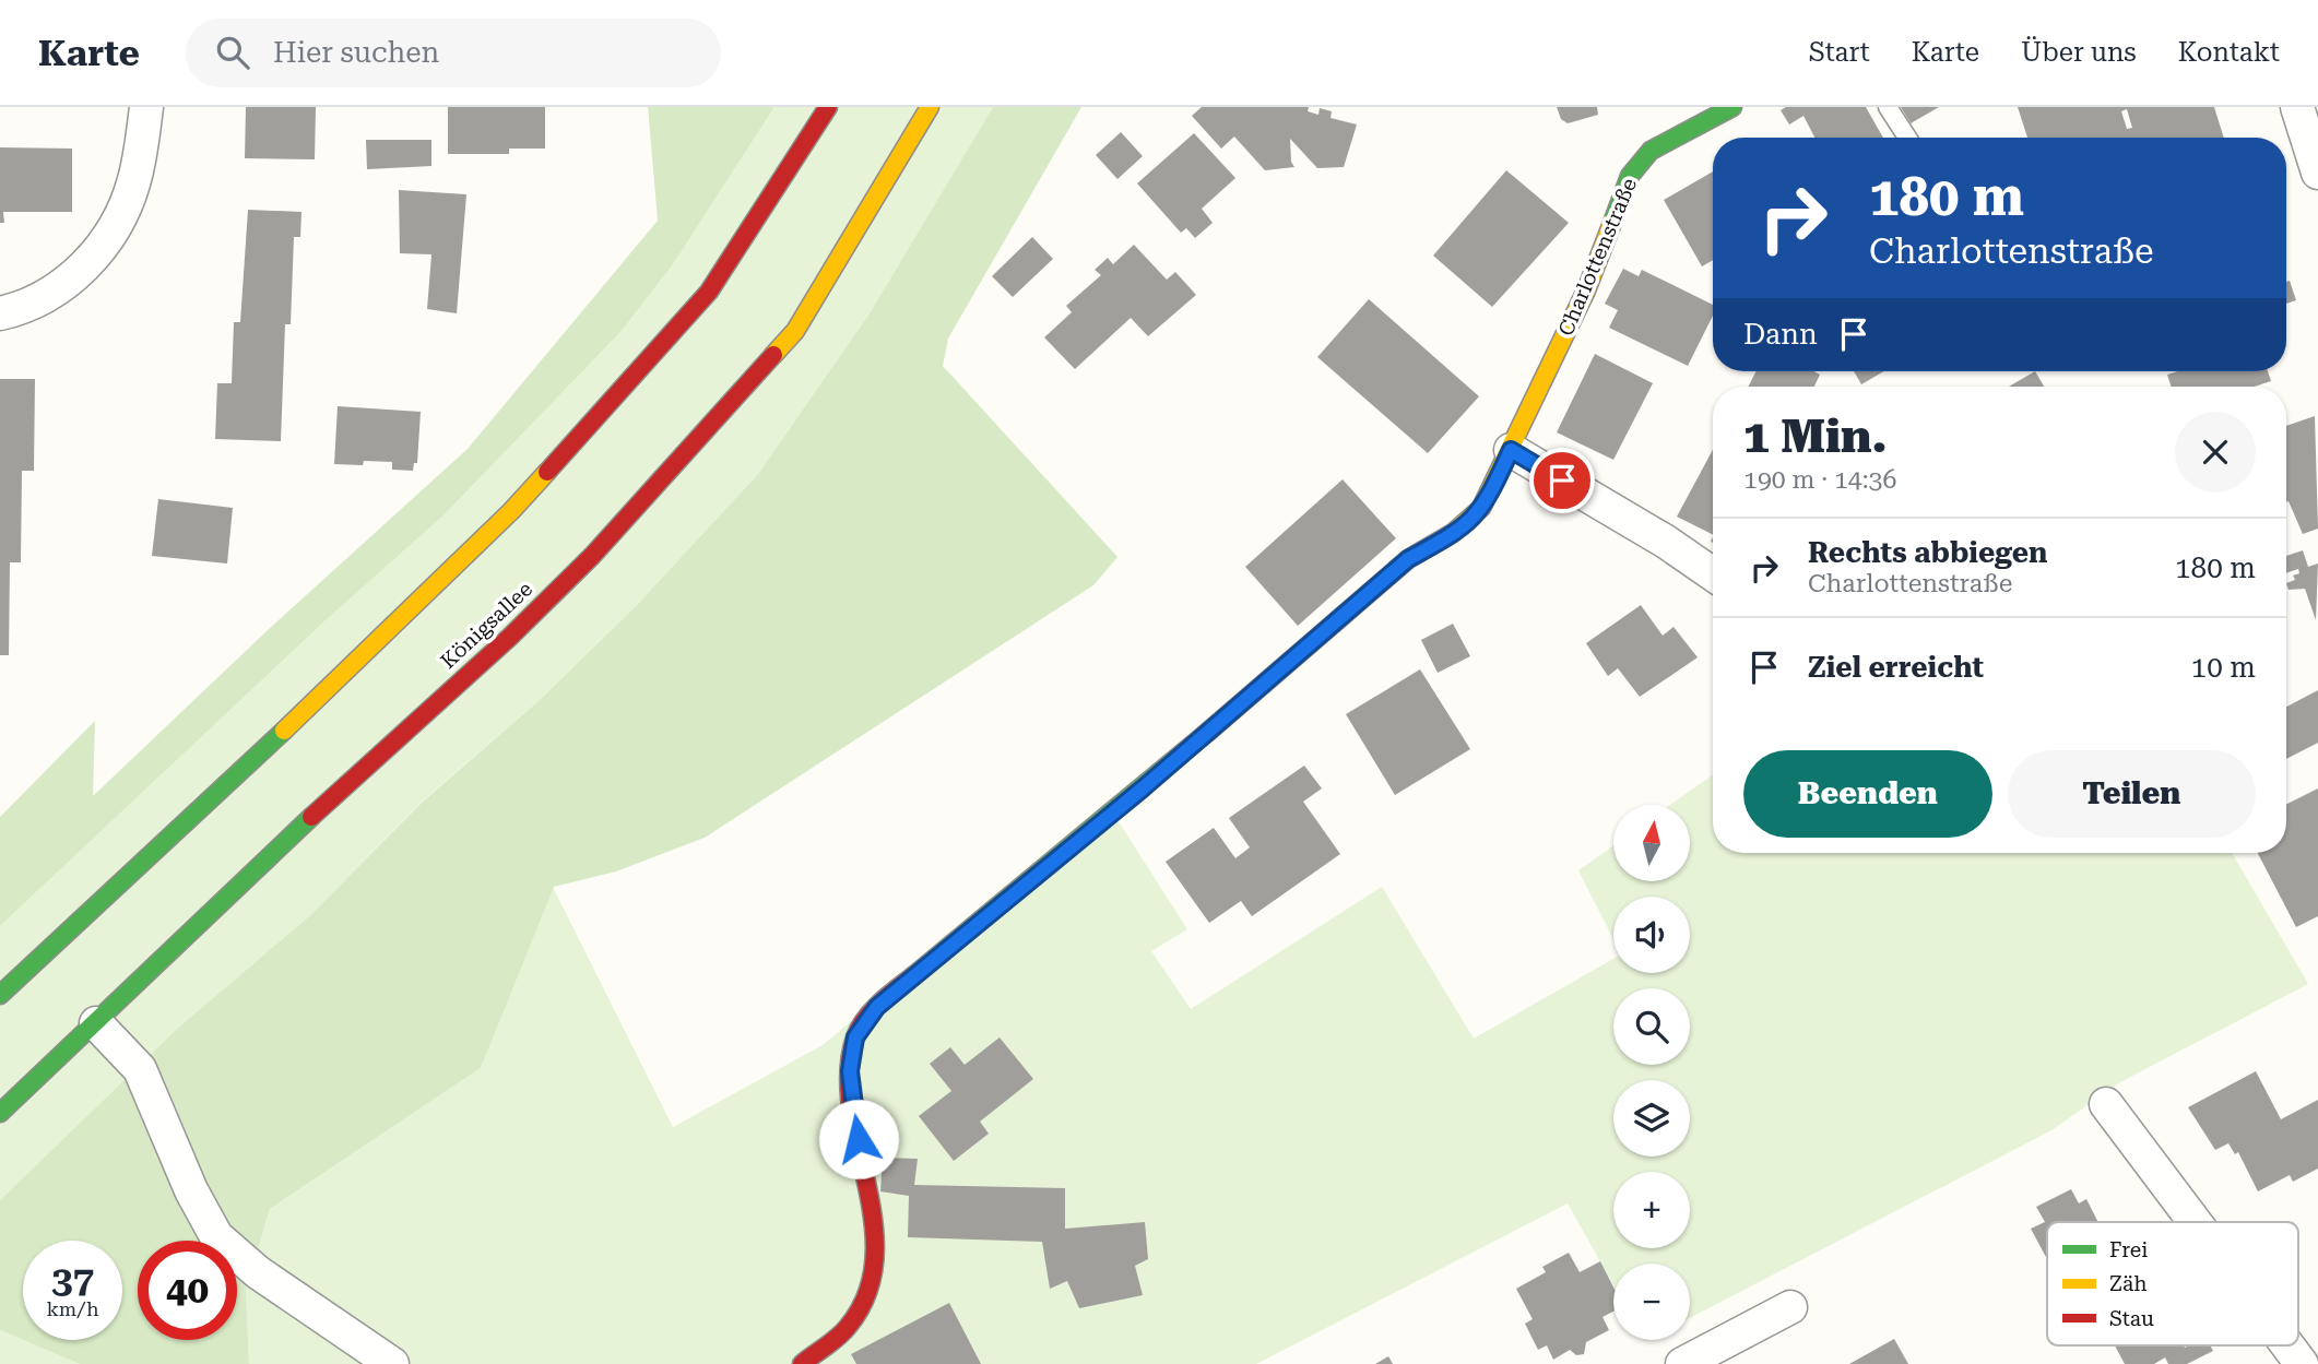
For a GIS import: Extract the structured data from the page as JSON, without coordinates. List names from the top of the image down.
{
  "streets": {
    "main road": ["Charlottenstraße", "Königsallee"]
  },
  "legend": ["Frei", "Zäh", "Stau"],
  "north": "top",
  "page": {
    "header": "Karte",
    "search": "Hier suchen",
    "nav": [
      "Start",
      "Karte",
      "Über uns",
      "Kontakt"
    ],
    "turn": ["180 m", "Charlottenstraße"],
    "then": "Dann",
    "heading": ["1 Min.", "190 m · 14:36"],
    "list": [
      {
        "name": "Rechts abbiegen",
        "note": "Charlottenstraße",
        "value": "180 m"
      },
      {
        "name": "Ziel erreicht",
        "value": "10 m"
      }
    ],
    "buttons": ["Beenden", "Teilen"],
    "map_buttons": ["+", "−"],
    "speed": "37 km/h",
    "limit": "40"
  }
}
